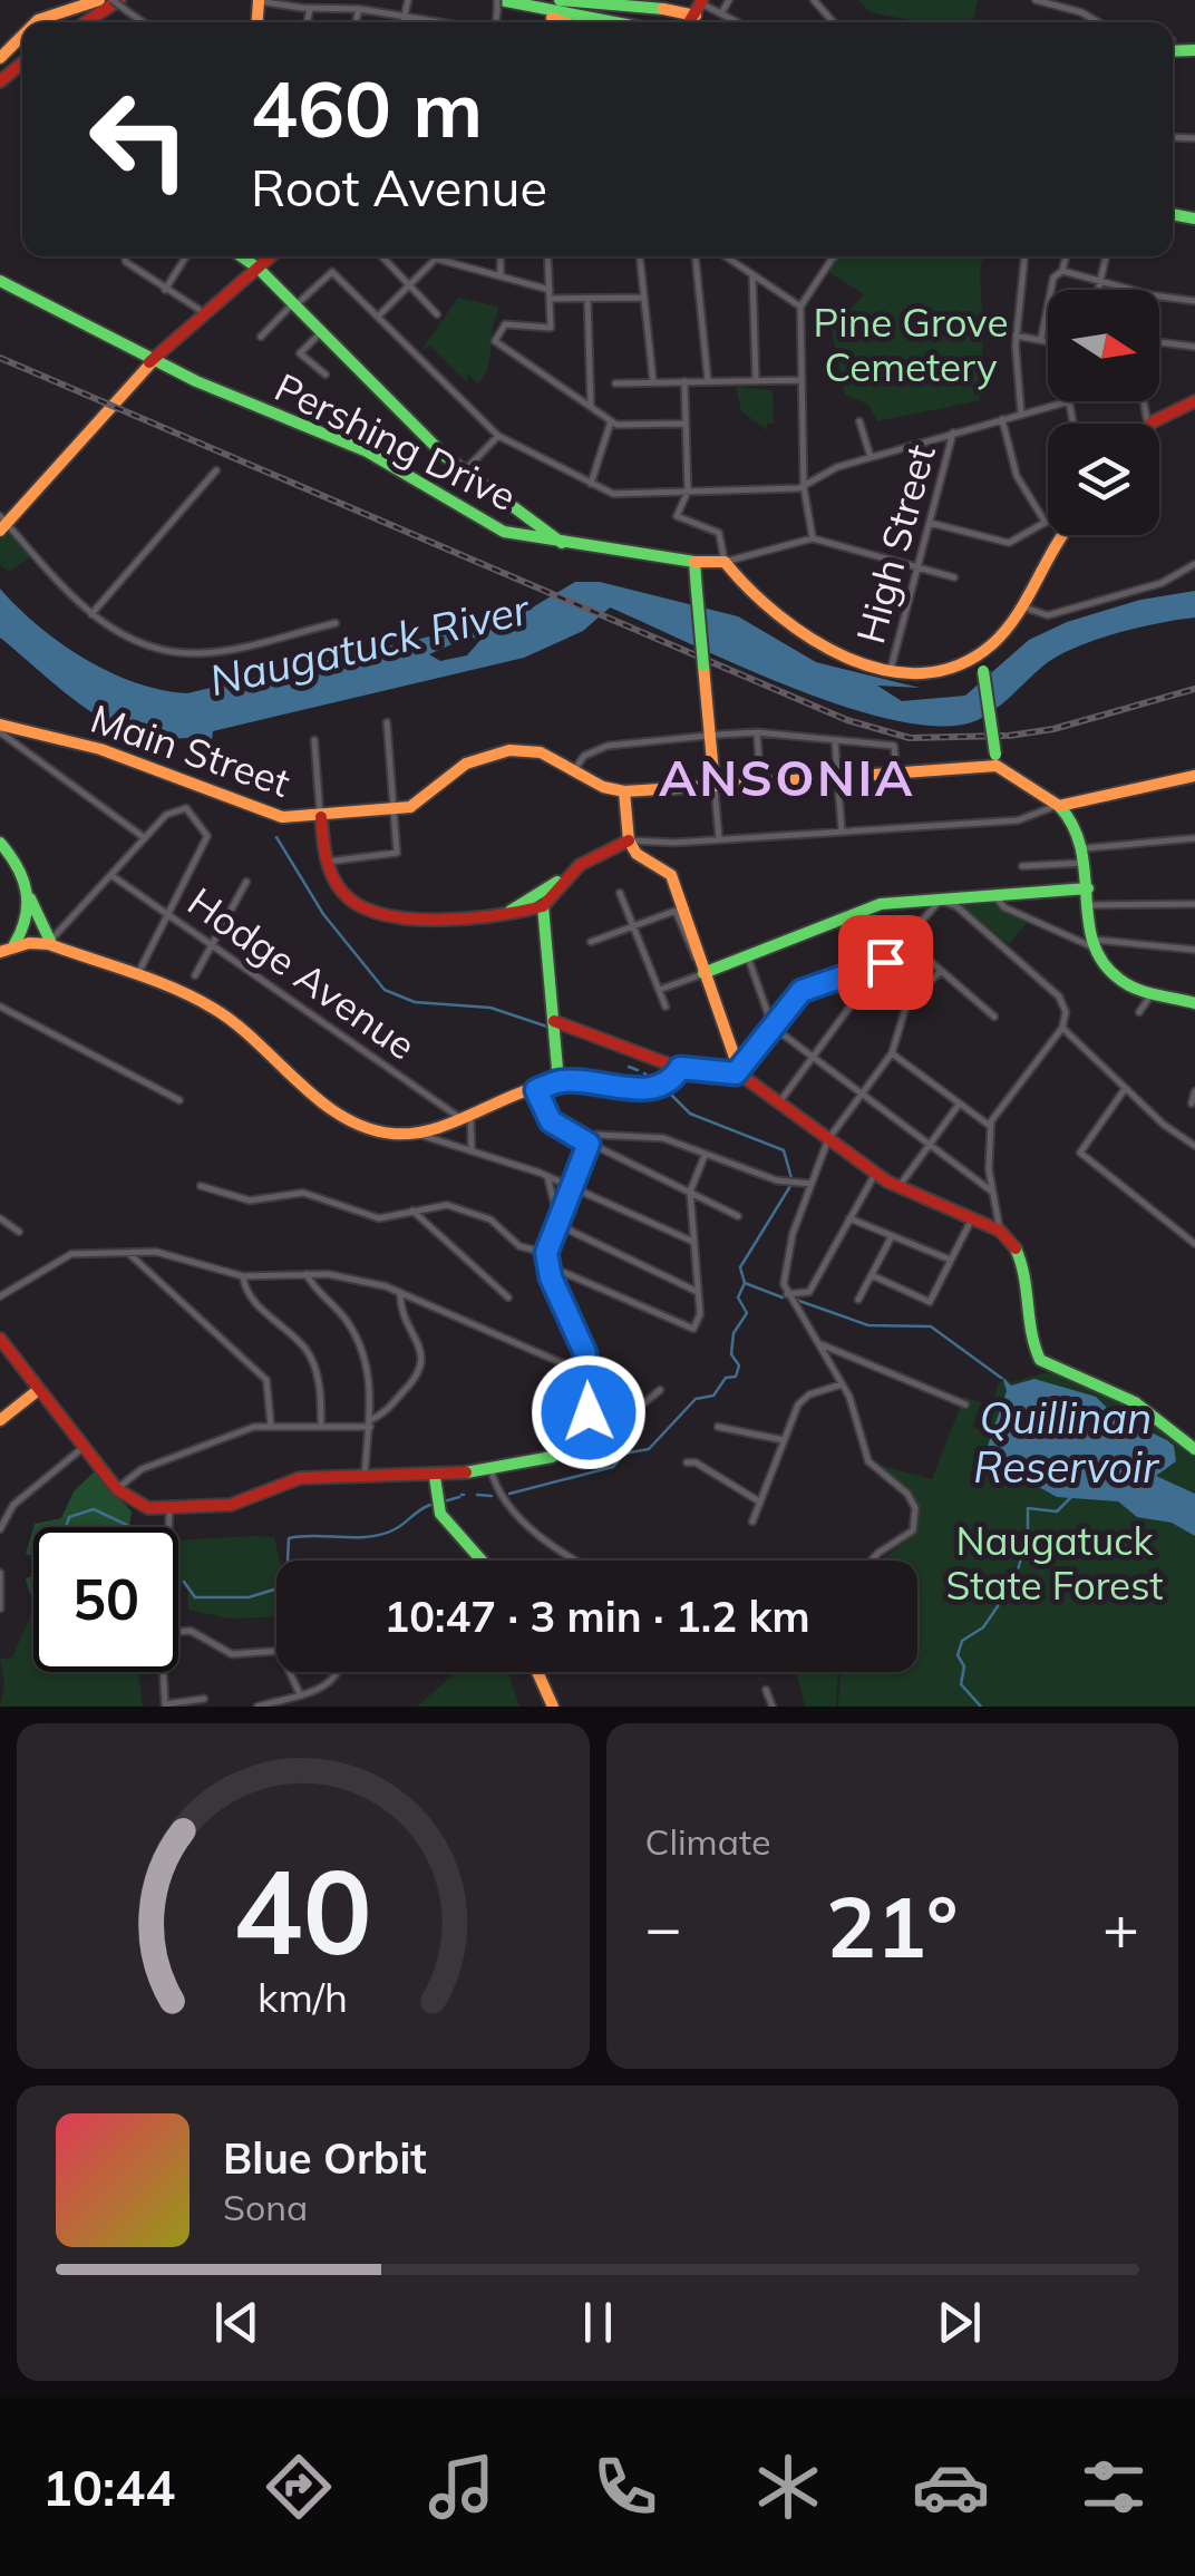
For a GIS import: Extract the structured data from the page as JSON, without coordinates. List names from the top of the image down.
{
  "streets": {
    "main road": ["Pershing Drive", "Main Street"],
    "street": ["High Street", "Hodge Avenue"]
  },
  "districts": ["ANSONIA"],
  "water": ["Naugatuck River", "Quillinan Reservoir"],
  "parks": ["Pine Grove Cemetery", "Naugatuck State Forest"],
  "north": "right",
  "page": {
    "turn": ["460 m", "Root Avenue"],
    "limit": "50",
    "trip": "10:47 · 3 min · 1.2 km",
    "tile": "Climate",
    "heat": ["−", "21°", "+"],
    "song": ["Blue Orbit", "Sona"],
    "tabs": "10:44",
    "gauge": ["40", "km/h"]
  }
}
